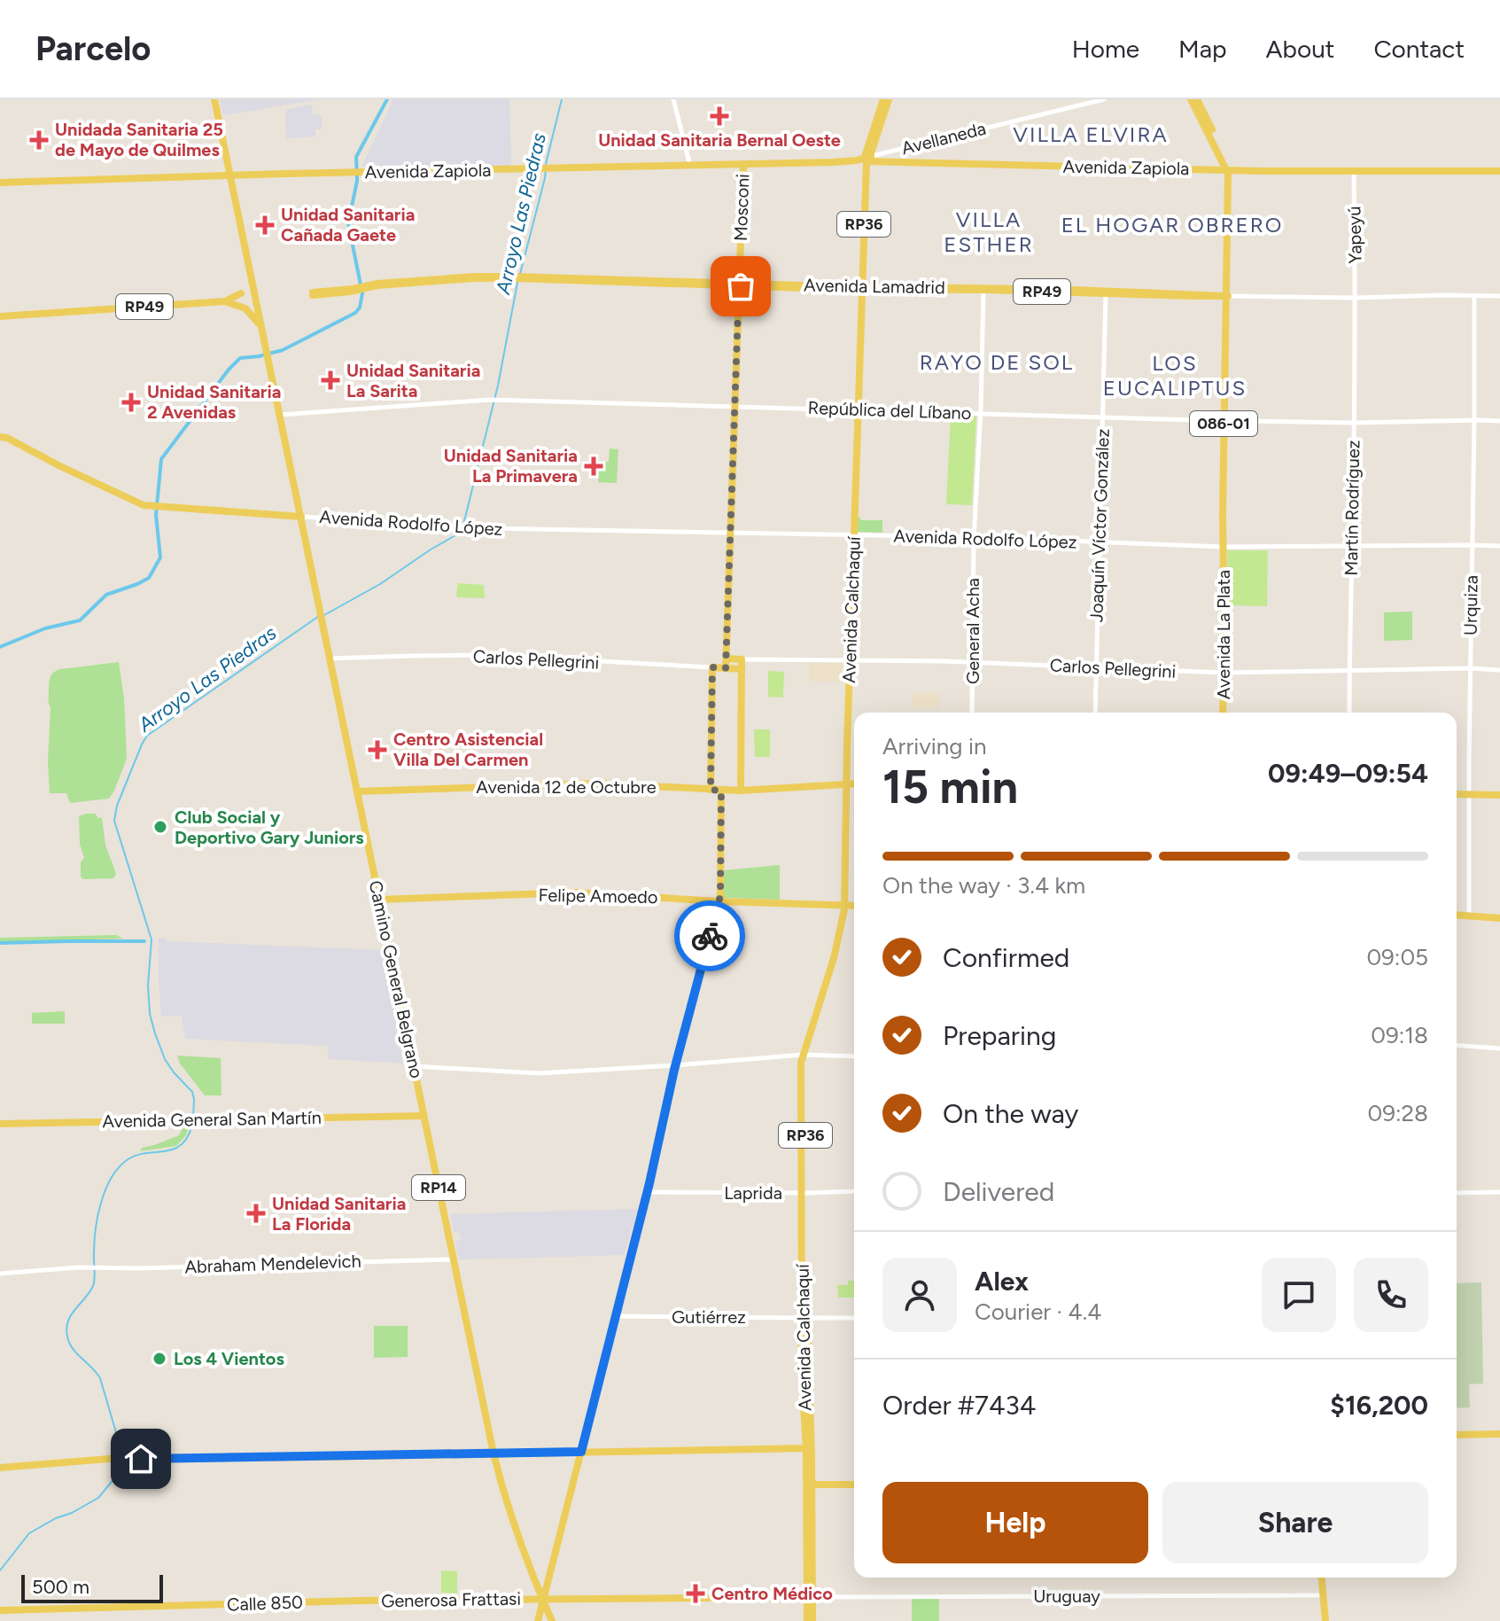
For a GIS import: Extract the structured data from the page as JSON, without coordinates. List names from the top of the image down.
{
  "streets": {
    "main road": [
      "Avenida Zapiola",
      "Mosconi",
      "RP36",
      "Avenida Lamadrid",
      "RP49",
      "086-01",
      "Avenida Calchaquí",
      "Avenida La Plata",
      "Carlos Pellegrini",
      "Avenida 12 de Octubre",
      "Felipe Amoedo",
      "Camino General Belgrano",
      "Avenida General San Martín",
      "RP14",
      "Generosa Frattasi",
      "Calle 850"
    ],
    "street": [
      "Avellaneda",
      "Yapeyú",
      "República del Líbano",
      "Martín Rodríguez",
      "Avenida Rodolfo López",
      "Joaquín Víctor González",
      "Urquiza",
      "General Acha",
      "Laprida",
      "Abraham Mendelevich",
      "Gutiérrez",
      "Uruguay"
    ]
  },
  "crossings": [
    ["Avellaneda", "Avenida Zapiola"],
    ["Avellaneda", "RP36"],
    ["Avenida Zapiola", "Mosconi"],
    ["Avenida Zapiola", "RP36"],
    ["Avenida Zapiola", "Yapeyú"],
    ["Avenida Zapiola", "086-01"],
    ["Mosconi", "Avenida Lamadrid"],
    ["Mosconi", "República del Líbano"],
    ["Mosconi", "Avenida Rodolfo López"],
    ["Mosconi", "Carlos Pellegrini"],
    ["RP36", "Avenida Lamadrid"],
    ["RP36", "Avenida Calchaquí"],
    ["Yapeyú", "Avenida Lamadrid"],
    ["Yapeyú", "Martín Rodríguez"],
    ["Avenida Lamadrid", "086-01"],
    ["Avenida Lamadrid", "Martín Rodríguez"],
    ["Avenida Lamadrid", "Joaquín Víctor González"],
    ["Avenida Lamadrid", "Urquiza"],
    ["Avenida Lamadrid", "Avenida Calchaquí"],
    ["Avenida Lamadrid", "General Acha"],
    ["Avenida Lamadrid", "Avenida La Plata"],
    ["RP49", "Camino General Belgrano"],
    ["República del Líbano", "Martín Rodríguez"],
    ["República del Líbano", "Joaquín Víctor González"],
    ["República del Líbano", "Urquiza"],
    ["República del Líbano", "Avenida Calchaquí"],
    ["República del Líbano", "General Acha"],
    ["República del Líbano", "Avenida La Plata"],
    ["República del Líbano", "Camino General Belgrano"],
    ["086-01", "Avenida La Plata"],
    ["Martín Rodríguez", "Avenida Rodolfo López"],
    ["Martín Rodríguez", "Carlos Pellegrini"],
    ["Avenida Rodolfo López", "Joaquín Víctor González"],
    ["Avenida Rodolfo López", "Urquiza"],
    ["Avenida Rodolfo López", "Avenida Calchaquí"],
    ["Avenida Rodolfo López", "General Acha"],
    ["Avenida Rodolfo López", "Avenida La Plata"],
    ["Avenida Rodolfo López", "Camino General Belgrano"],
    ["Joaquín Víctor González", "Carlos Pellegrini"],
    ["Urquiza", "Carlos Pellegrini"],
    ["Avenida Calchaquí", "Carlos Pellegrini"],
    ["Avenida Calchaquí", "Avenida 12 de Octubre"],
    ["Avenida Calchaquí", "Felipe Amoedo"],
    ["Avenida Calchaquí", "Laprida"],
    ["Avenida Calchaquí", "Gutiérrez"],
    ["Avenida Calchaquí", "Uruguay"],
    ["Avenida Calchaquí", "Generosa Frattasi"],
    ["General Acha", "Carlos Pellegrini"],
    ["Avenida La Plata", "Carlos Pellegrini"],
    ["Carlos Pellegrini", "Camino General Belgrano"],
    ["Avenida 12 de Octubre", "Camino General Belgrano"],
    ["Felipe Amoedo", "Camino General Belgrano"],
    ["Camino General Belgrano", "Avenida General San Martín"],
    ["Camino General Belgrano", "Abraham Mendelevich"],
    ["Camino General Belgrano", "Generosa Frattasi"],
    ["Uruguay", "Generosa Frattasi"],
    ["Generosa Frattasi", "Calle 850"]
  ],
  "districts": [
    "VILLA ELVIRA",
    "VILLA ESTHER",
    "EL HOGAR OBRERO",
    "RAYO DE SOL",
    "LOS EUCALIPTUS"
  ],
  "water": ["Arroyo Las Piedras"],
  "places": {
    "health": [
      "Unidad Sanitaria Bernal Oeste",
      "Unidada Sanitaria 25 de Mayo de Quilmes",
      "Unidad Sanitaria Cañada Gaete",
      "Unidad Sanitaria La Sarita",
      "Unidad Sanitaria 2 Avenidas",
      "Unidad Sanitaria La Primavera",
      "Centro Asistencial Villa Del Carmen",
      "Unidad Sanitaria La Florida",
      "Centro Médico"
    ],
    "other": ["Club Social y Deportivo Gary Juniors", "Los 4 Vientos"]
  },
  "scale_bar": "500 m",
  "page": {
    "header": "Parcelo",
    "nav": [
      "Home",
      "Map",
      "About",
      "Contact"
    ],
    "heading": ["15 min", "Arriving in", "09:49–09:54"],
    "panel": [
      "Alex",
      "Courier · 4.4",
      "Order #7434",
      "$16,200"
    ],
    "bar": "On the way · 3.4 km",
    "list": [
      ["Confirmed", "09:05"],
      ["Preparing", "09:18"],
      ["On the way", "09:28"],
      "Delivered"
    ],
    "buttons": ["Help", "Share"],
    "scale": "500 m"
  }
}
